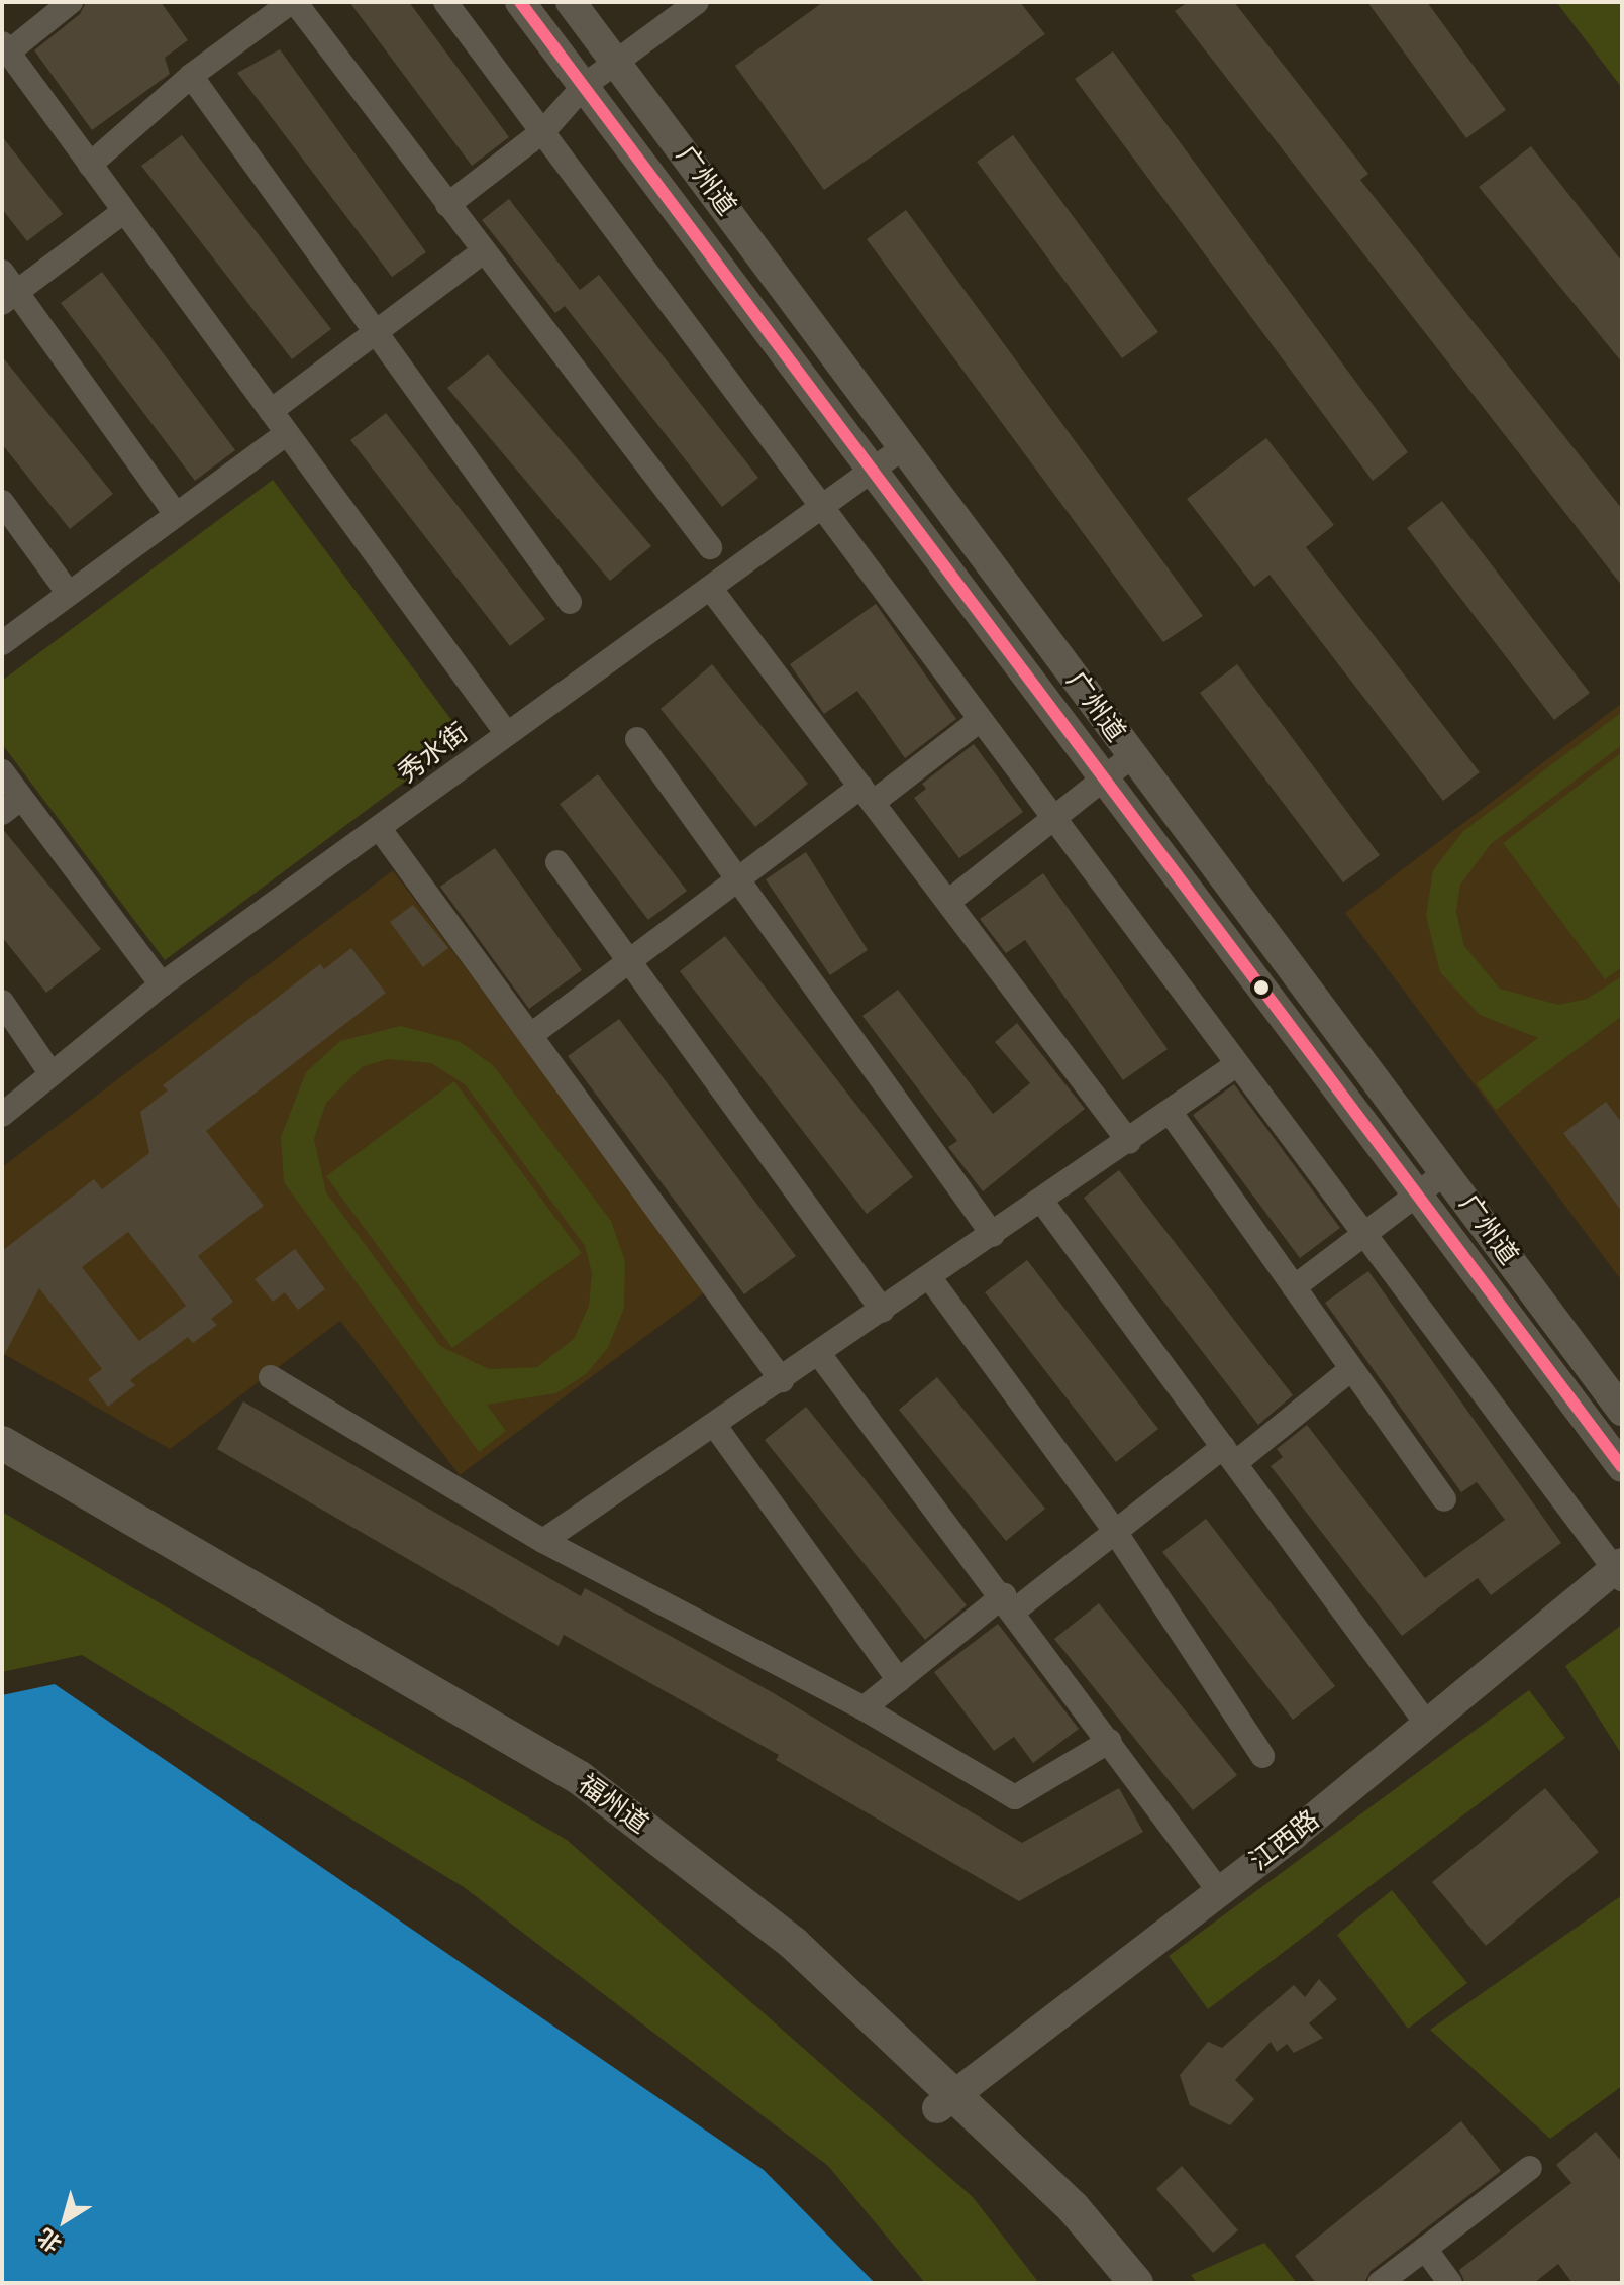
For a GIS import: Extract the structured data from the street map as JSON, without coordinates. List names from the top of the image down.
{
  "streets": {
    "main road": ["福州道"],
    "street": ["广州道", "秀水街", "江西路"]
  },
  "crossings": [
    ["广州道", "秀水街"],
    ["福州道", "江西路"]
  ],
  "north": "bottom left"
}
